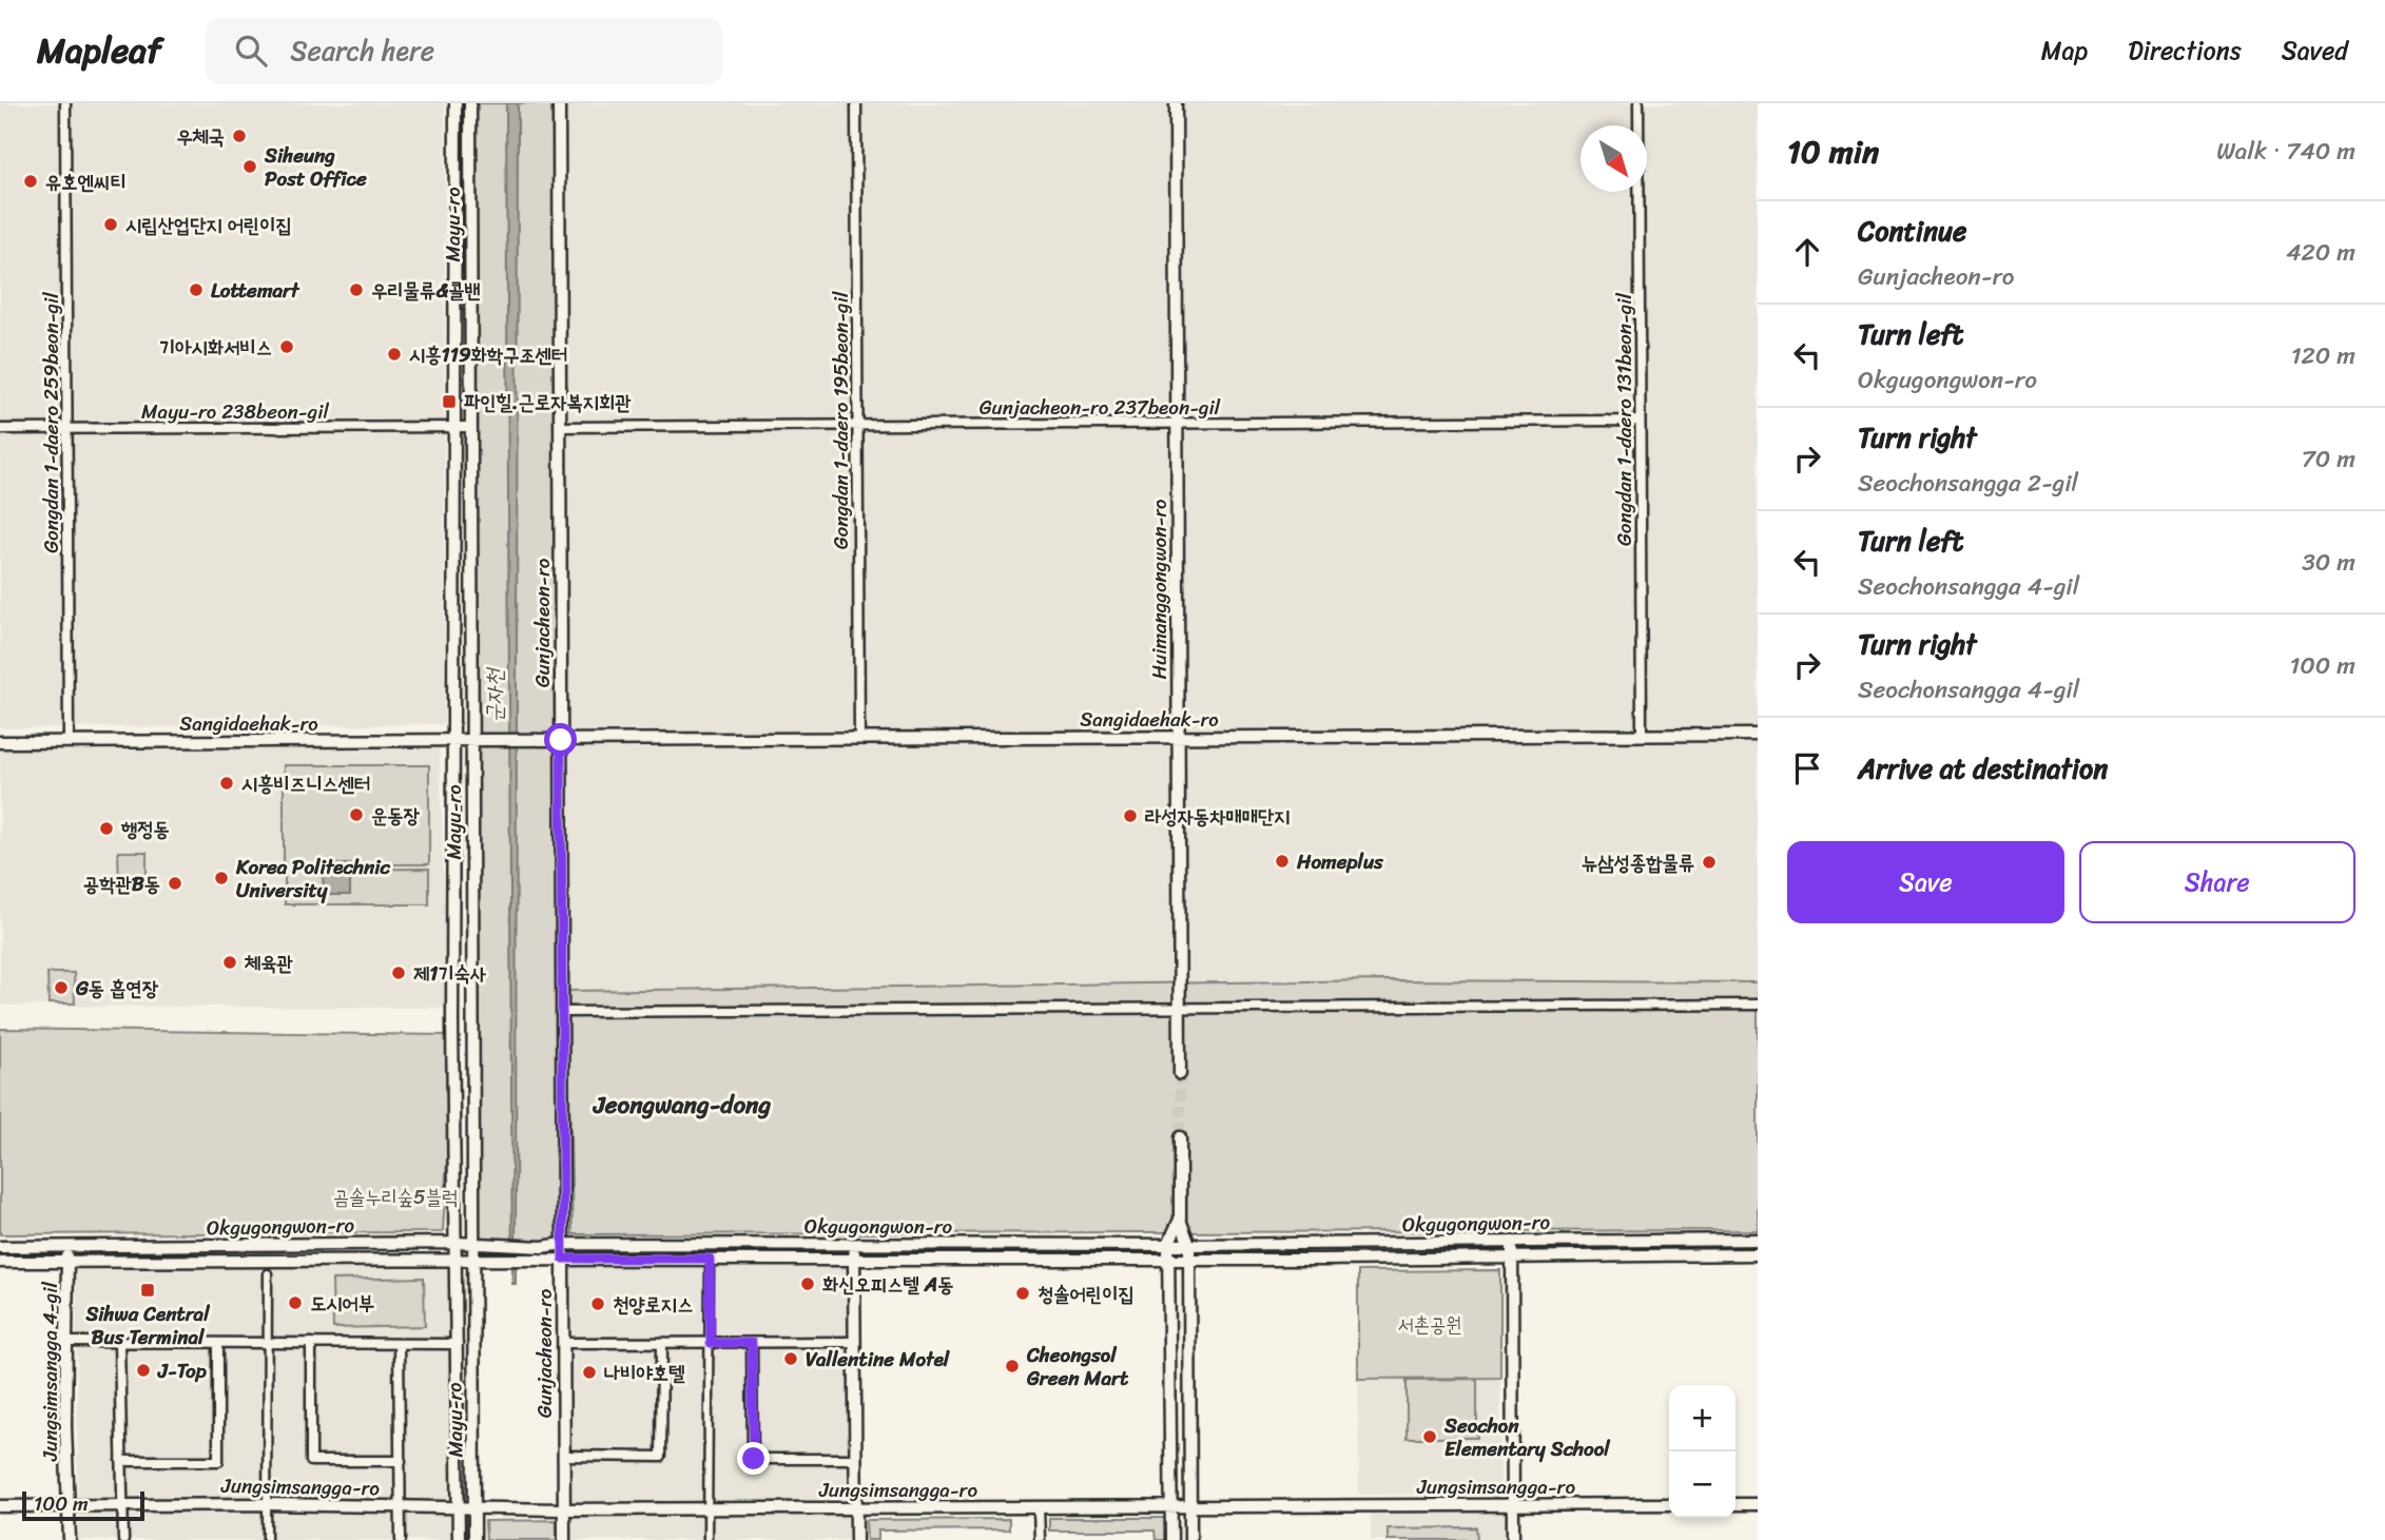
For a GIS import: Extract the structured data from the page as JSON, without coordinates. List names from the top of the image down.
{
  "streets": {
    "street": [
      "Mayu-ro",
      "Gunjacheon-ro 237beon-gil",
      "Mayu-ro 238beon-gil",
      "Gongdan 1-daero 131beon-gil",
      "Gongdan 1-daero 195beon-gil",
      "Gongdan 1-daero 259beon-gil",
      "Huimanggongwon-ro",
      "Gunjacheon-ro",
      "Sangidaehak-ro",
      "Okgugongwon-ro",
      "Jungsimsangga 4-gil",
      "Jungsimsangga-ro"
    ]
  },
  "crossings": [
    ["Mayu-ro", "Mayu-ro 238beon-gil"],
    ["Mayu-ro", "Sangidaehak-ro"],
    ["Mayu-ro", "Okgugongwon-ro"],
    ["Mayu-ro", "Jungsimsangga-ro"],
    ["Gunjacheon-ro 237beon-gil", "Gongdan 1-daero 131beon-gil"],
    ["Gunjacheon-ro 237beon-gil", "Gongdan 1-daero 195beon-gil"],
    ["Gunjacheon-ro 237beon-gil", "Huimanggongwon-ro"],
    ["Gunjacheon-ro 237beon-gil", "Gunjacheon-ro"],
    ["Mayu-ro 238beon-gil", "Gongdan 1-daero 259beon-gil"],
    ["Gongdan 1-daero 131beon-gil", "Sangidaehak-ro"],
    ["Gongdan 1-daero 195beon-gil", "Sangidaehak-ro"],
    ["Gongdan 1-daero 259beon-gil", "Sangidaehak-ro"],
    ["Huimanggongwon-ro", "Sangidaehak-ro"],
    ["Gunjacheon-ro", "Sangidaehak-ro"],
    ["Gunjacheon-ro", "Okgugongwon-ro"],
    ["Gunjacheon-ro", "Jungsimsangga-ro"],
    ["Okgugongwon-ro", "Jungsimsangga 4-gil"],
    ["Jungsimsangga 4-gil", "Jungsimsangga-ro"]
  ],
  "districts": ["Jeongwang-dong"],
  "water": ["군자천"],
  "parks": ["곰솔누리숲5블럭", "서촌공원"],
  "places": {
    "other": [
      "우체국",
      "Siheung Post Office",
      "유호엔씨티",
      "시립산업단지 어린이집",
      "Lottemart",
      "우리물류&콜밴",
      "기아시화서비스",
      "시흥119화학구조센터",
      "시흥비즈니스센터",
      "운동장",
      "라성자동차매매단지",
      "행정동",
      "Homeplus",
      "뉴삼성종합물류",
      "Korea Politechnic University",
      "공학관B동",
      "체육관",
      "제1기숙사",
      "G동 흡연장",
      "화신오피스텔 A동",
      "청솔어린이집",
      "도시어부",
      "천양로지스",
      "Vallentine Motel",
      "Cheongsol Green Mart",
      "J-Top",
      "나비야호텔",
      "Seochon Elementary School"
    ],
    "transit": ["파인힐.근로자복지회관", "Sihwa Central Bus Terminal"]
  },
  "scale_bar": "100 m",
  "north": "bottom right",
  "page": {
    "header": "Mapleaf",
    "search": "Search here",
    "nav": ["Map", "Directions", "Saved"],
    "heading": ["10 min", "Walk · 740 m"],
    "list": [
      ["Continue", "Gunjacheon-ro", "420 m"],
      ["Turn left", "Okgugongwon-ro", "120 m"],
      ["Turn right", "Seochonsangga 2-gil", "70 m"],
      ["Turn left", "Seochonsangga 4-gil", "30 m"],
      ["Turn right", "Seochonsangga 4-gil", "100 m"],
      "Arrive at destination"
    ],
    "buttons": ["Save", "Share"],
    "map_buttons": ["+", "−"],
    "scale": "100 m"
  }
}
